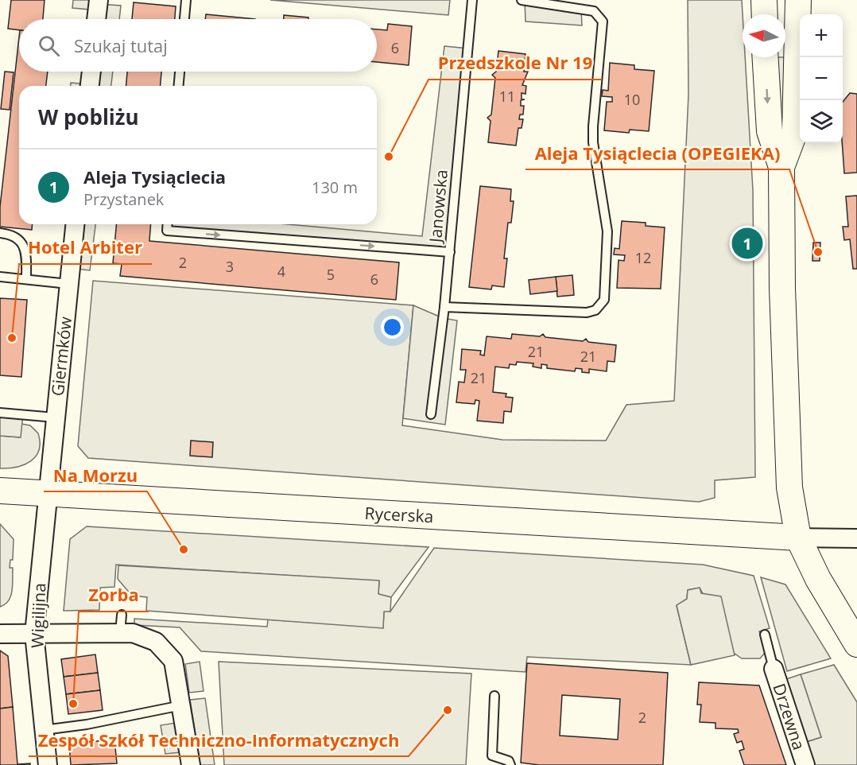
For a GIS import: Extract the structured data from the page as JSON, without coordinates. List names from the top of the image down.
{
  "streets": {
    "main road": ["Rycerska"],
    "street": ["Giermków", "Wigilijna", "Drzewna"],
    "lane": ["Janowska"]
  },
  "crossings": [
    ["Giermków", "Rycerska"],
    ["Giermków", "Wigilijna"],
    ["Rycerska", "Wigilijna"]
  ],
  "places": [
    "Przedszkole Nr 19",
    "Aleja Tysiąclecia (OPEGIEKA)",
    "Hotel Arbiter",
    "Na Morzu",
    "Zorba",
    "Zespół Szkół Techniczno-Informatycznych"
  ],
  "house_numbers": [
    "6",
    "11",
    "10",
    "12",
    "2",
    "3",
    "4",
    "5",
    "6",
    "21",
    "21",
    "21",
    "2"
  ],
  "north": "left",
  "page": {
    "map_buttons": ["+", "−"],
    "search": "Szukaj tutaj",
    "heading": "W pobliżu",
    "list": [
      {
        "mark": "1",
        "name": "Aleja Tysiąclecia",
        "note": "Przystanek",
        "value": "130 m"
      }
    ],
    "pins": "1"
  }
}
